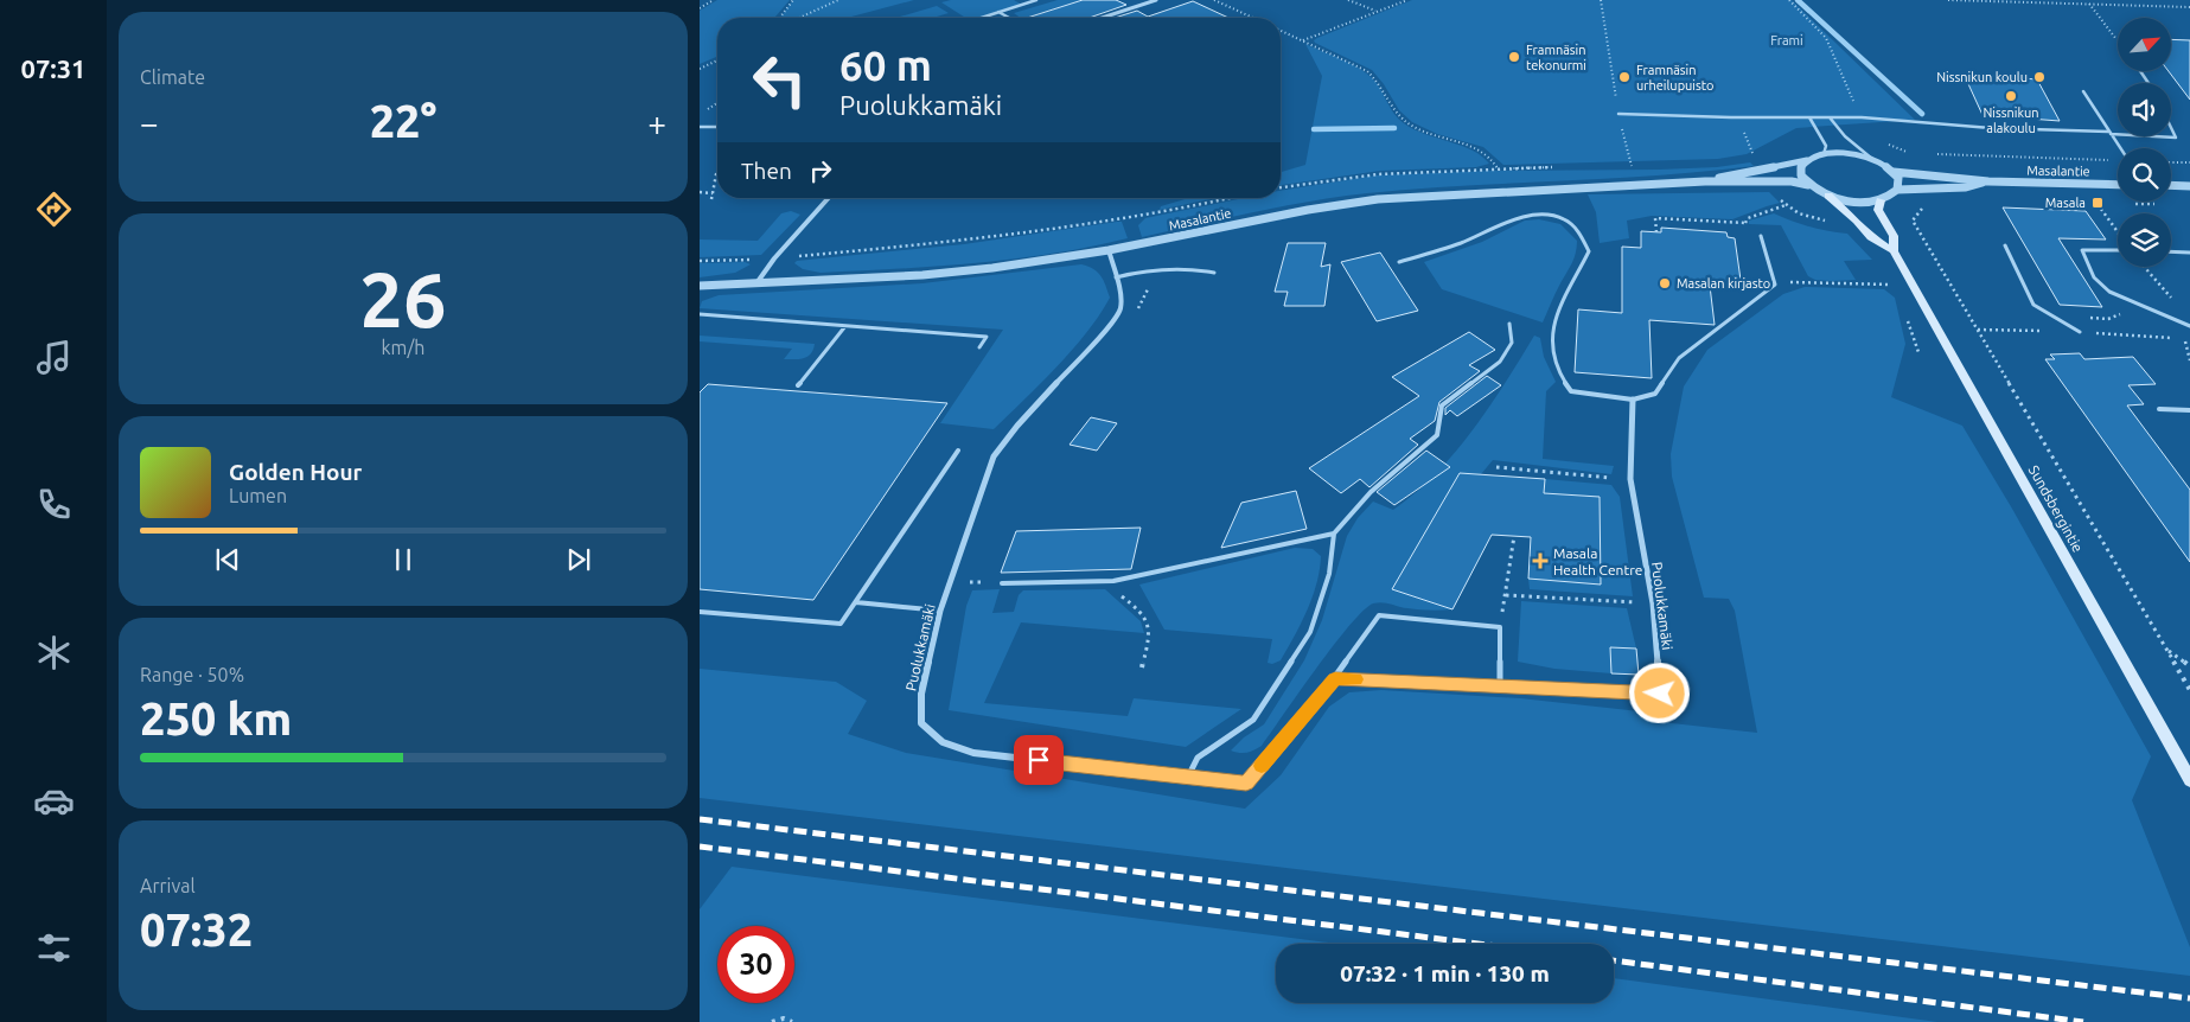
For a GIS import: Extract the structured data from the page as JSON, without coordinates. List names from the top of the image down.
{
  "streets": {
    "main road": ["Sundsbergintie"],
    "street": ["Masalantie", "Puolukkamäki"]
  },
  "crossings": [
    ["Masalantie", "Puolukkamäki"]
  ],
  "parks": ["Frami"],
  "places": {
    "other": [
      "Framnäsin tekonurmi",
      "Framnäsin urheilupuisto",
      "Nissnikun koulu",
      "Nissnikun alakoulu",
      "Masalan kirjasto"
    ],
    "transit": ["Masala"],
    "health": ["Masala Health Centre"]
  },
  "north": "top right",
  "page": {
    "tabs": "07:31",
    "tile": [
      "Climate",
      ["26", "km/h"],
      ["Range · 50%", "250 km"],
      ["Arrival", "07:32"]
    ],
    "turn": ["60 m", "Puolukkamäki"],
    "heat": ["−", "22°", "+"],
    "then": "Then",
    "song": ["Golden Hour", "Lumen"],
    "limit": "30",
    "trip": "07:32 · 1 min · 130 m"
  }
}
